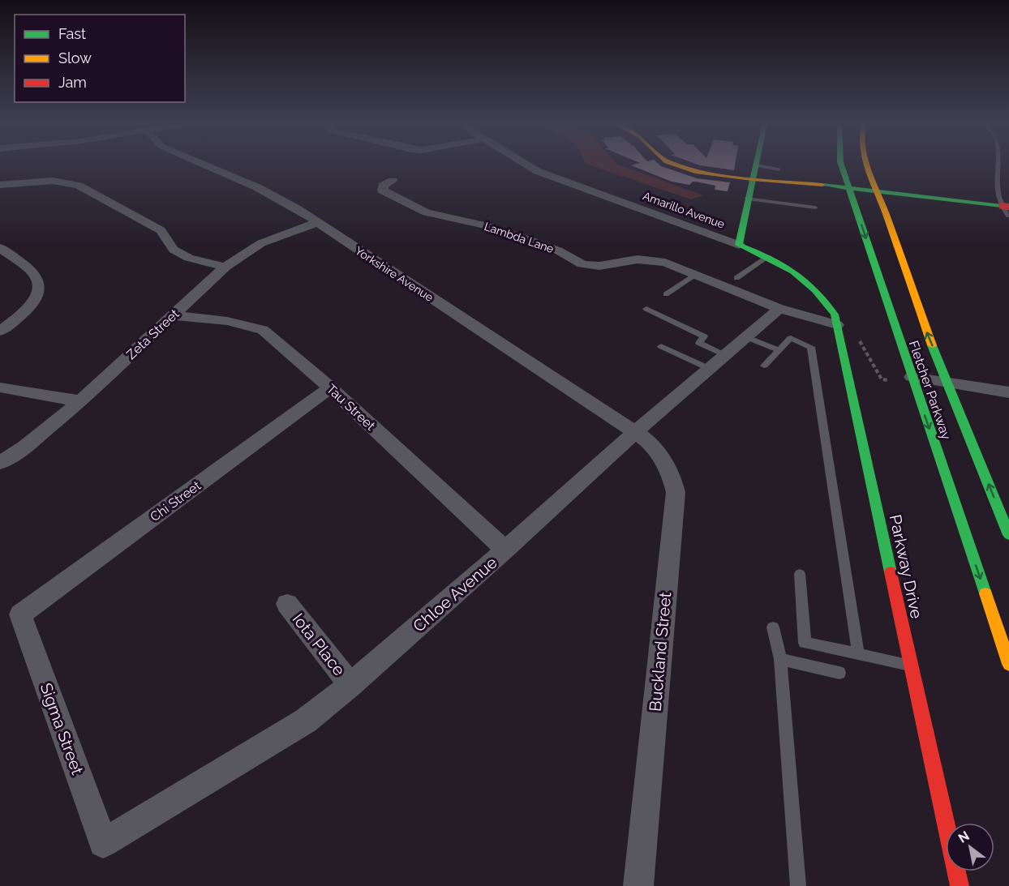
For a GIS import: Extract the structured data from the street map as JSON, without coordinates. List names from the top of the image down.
{
  "streets": {
    "main road": ["Amarillo Avenue", "Fletcher Parkway", "Parkway Drive"],
    "street": [
      "Lambda Lane",
      "Yorkshire Avenue",
      "Zeta Street",
      "Tau Street",
      "Chi Street",
      "Chloe Avenue",
      "Iota Place",
      "Buckland Street",
      "Sigma Street"
    ]
  },
  "crossings": [
    ["Amarillo Avenue", "Parkway Drive"],
    ["Lambda Lane", "Parkway Drive"],
    ["Lambda Lane", "Chloe Avenue"],
    ["Yorkshire Avenue", "Zeta Street"],
    ["Yorkshire Avenue", "Chloe Avenue"],
    ["Yorkshire Avenue", "Buckland Street"],
    ["Zeta Street", "Tau Street"],
    ["Tau Street", "Chi Street"],
    ["Tau Street", "Chloe Avenue"],
    ["Chi Street", "Sigma Street"],
    ["Chloe Avenue", "Iota Place"],
    ["Chloe Avenue", "Buckland Street"],
    ["Chloe Avenue", "Sigma Street"]
  ],
  "legend": ["Fast", "Slow", "Jam"],
  "north": "top left"
}
